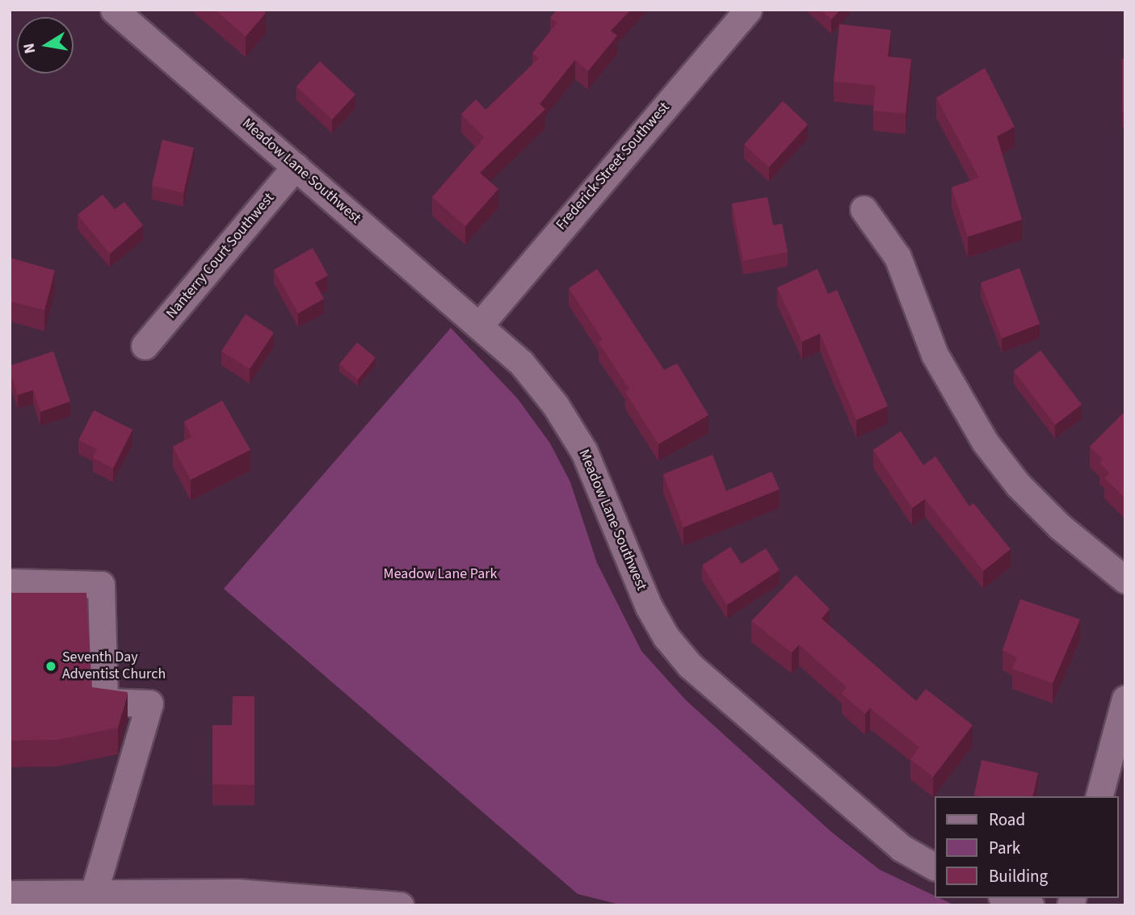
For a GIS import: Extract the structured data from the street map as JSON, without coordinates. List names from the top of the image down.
{
  "streets": {
    "street": ["Frederick Street Southwest", "Meadow Lane Southwest", "Nanterry Court Southwest"]
  },
  "crossings": [
    ["Frederick Street Southwest", "Meadow Lane Southwest"],
    ["Meadow Lane Southwest", "Nanterry Court Southwest"]
  ],
  "parks": ["Meadow Lane Park"],
  "places": ["Seventh Day Adventist Church"],
  "legend": ["Road", "Park", "Building"],
  "north": "left"
}
